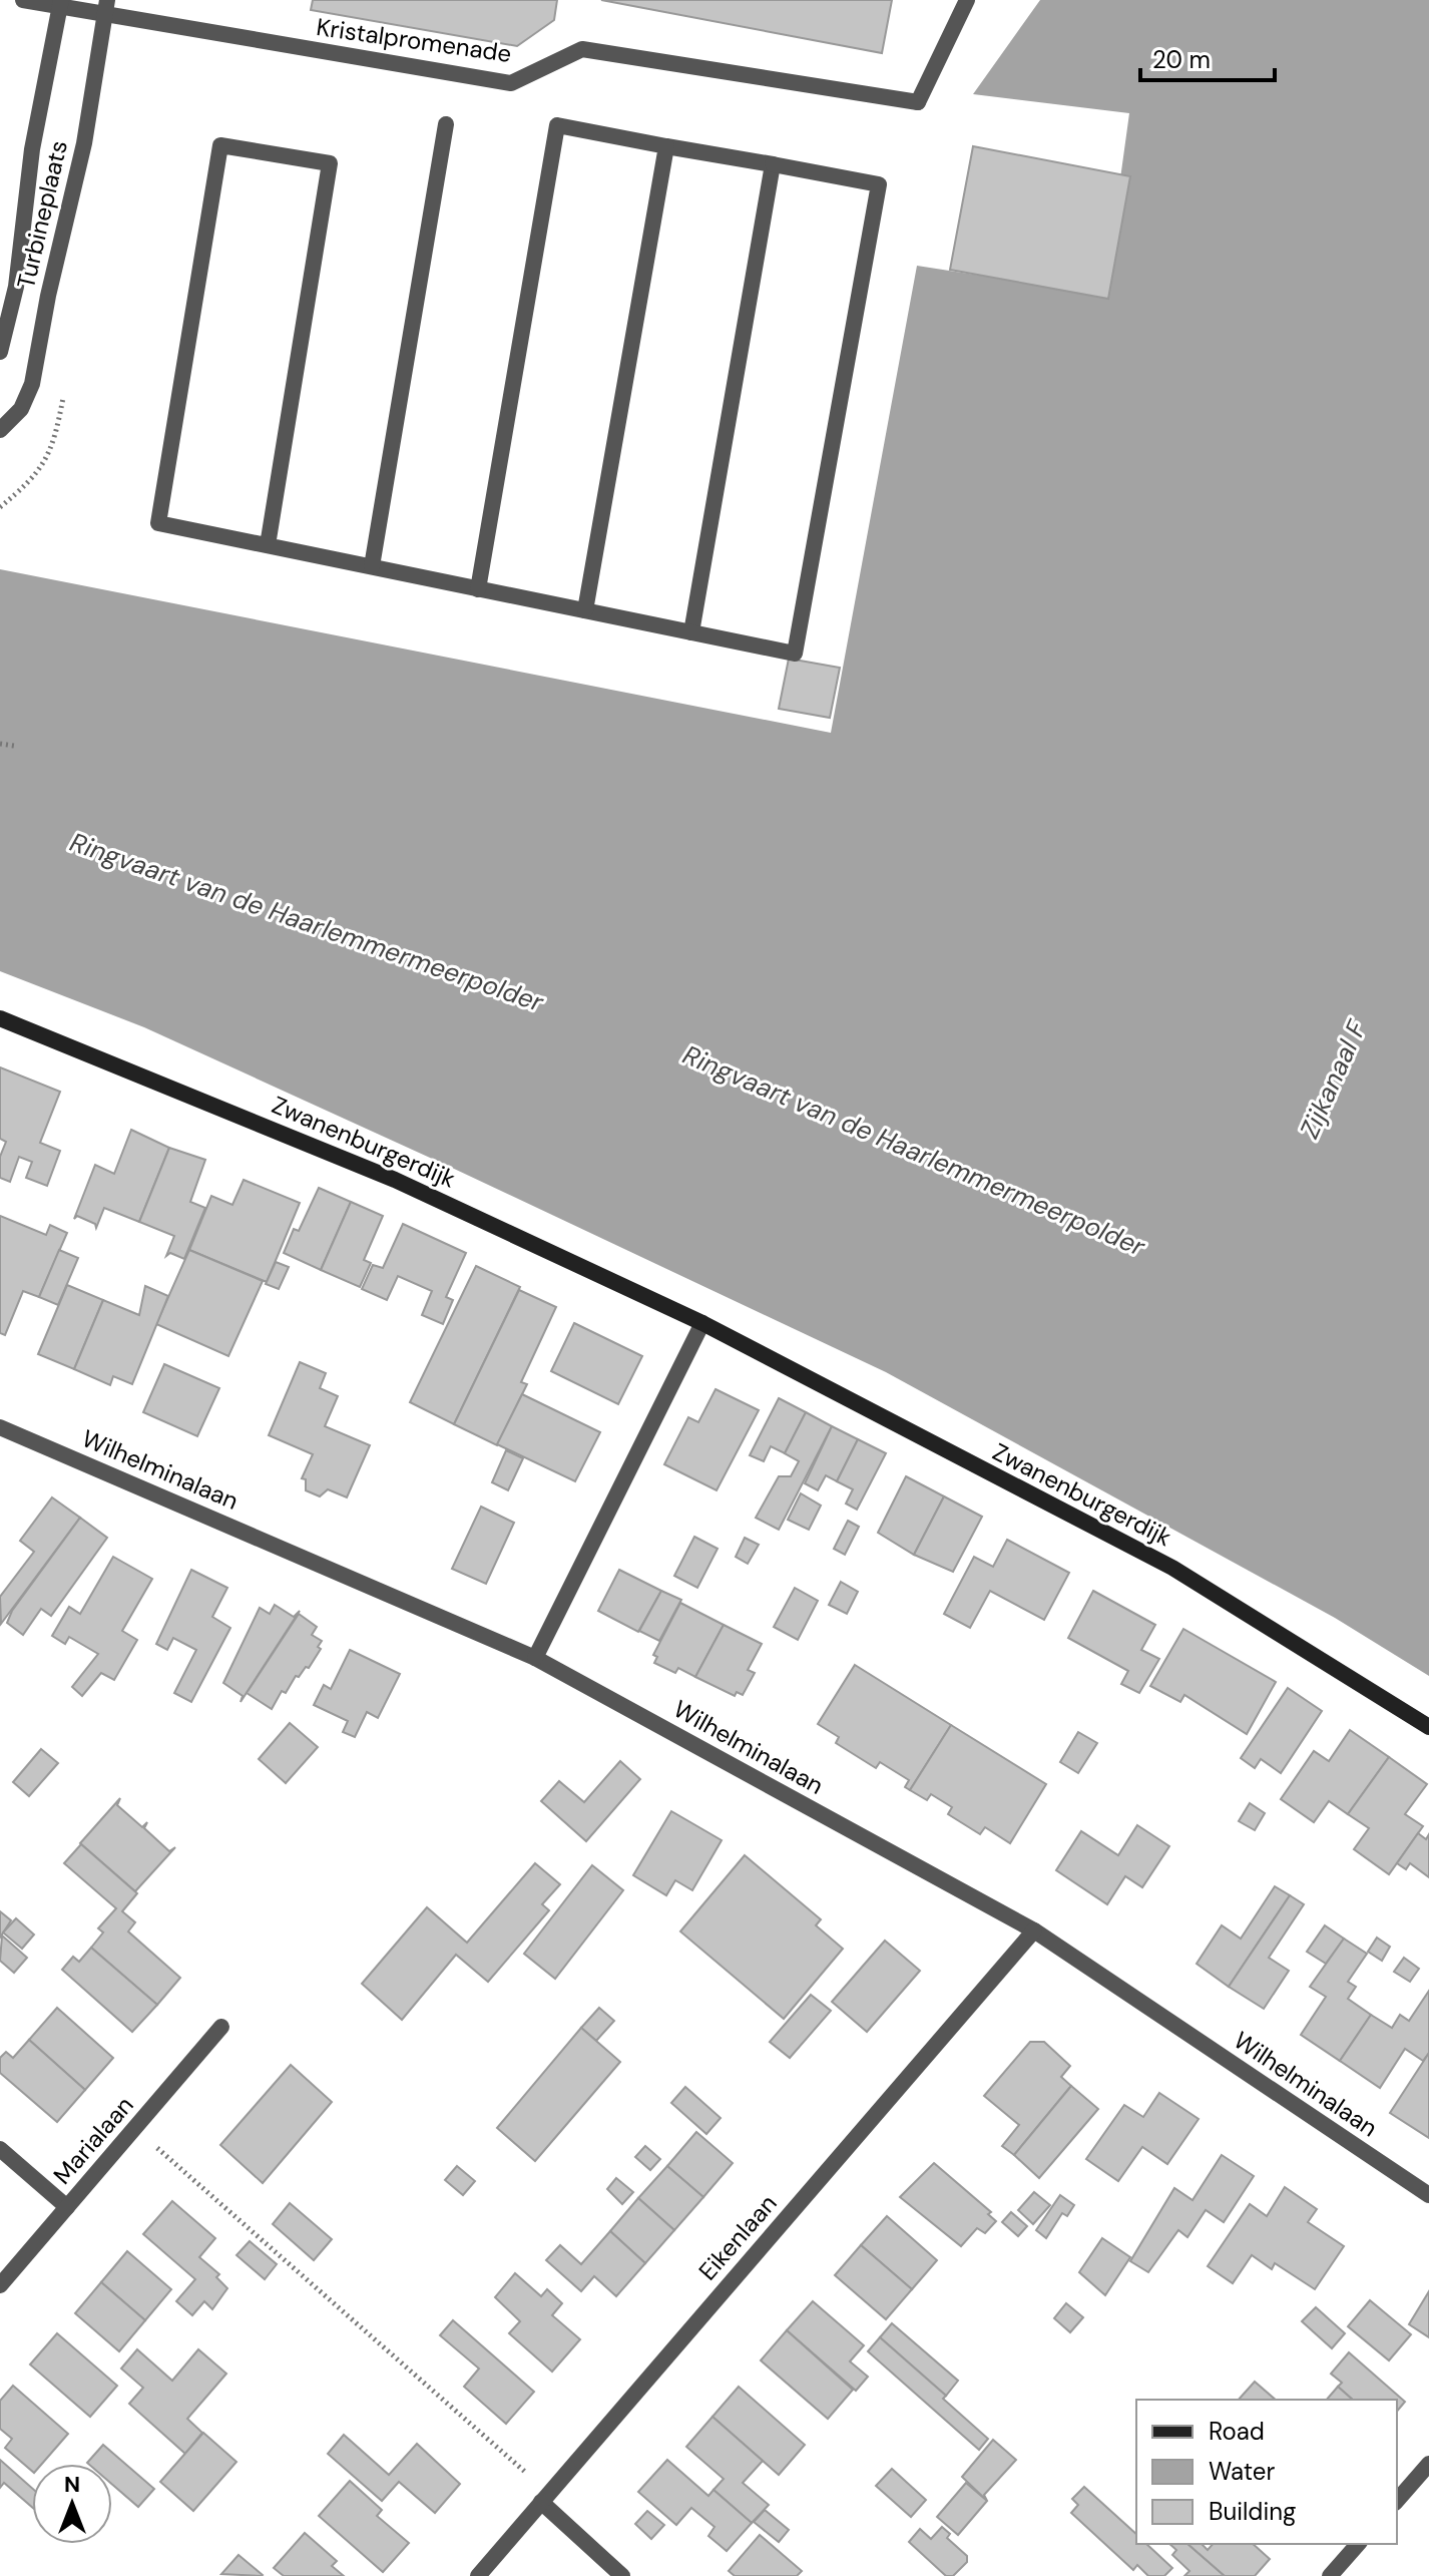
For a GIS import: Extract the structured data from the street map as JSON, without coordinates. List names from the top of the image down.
{
  "streets": {
    "street": [
      "Kristalpromenade",
      "Turbineplaats",
      "Zwanenburgerdijk",
      "Wilhelminalaan",
      "Marialaan",
      "Eikenlaan"
    ]
  },
  "crossings": [
    ["Kristalpromenade", "Turbineplaats"],
    ["Wilhelminalaan", "Eikenlaan"]
  ],
  "water": ["Ringvaart van de Haarlemmermeerpolder", "Zijkanaal F"],
  "legend": ["Road", "Water", "Building"],
  "scale_bar": "20 m",
  "north": "top"
}
